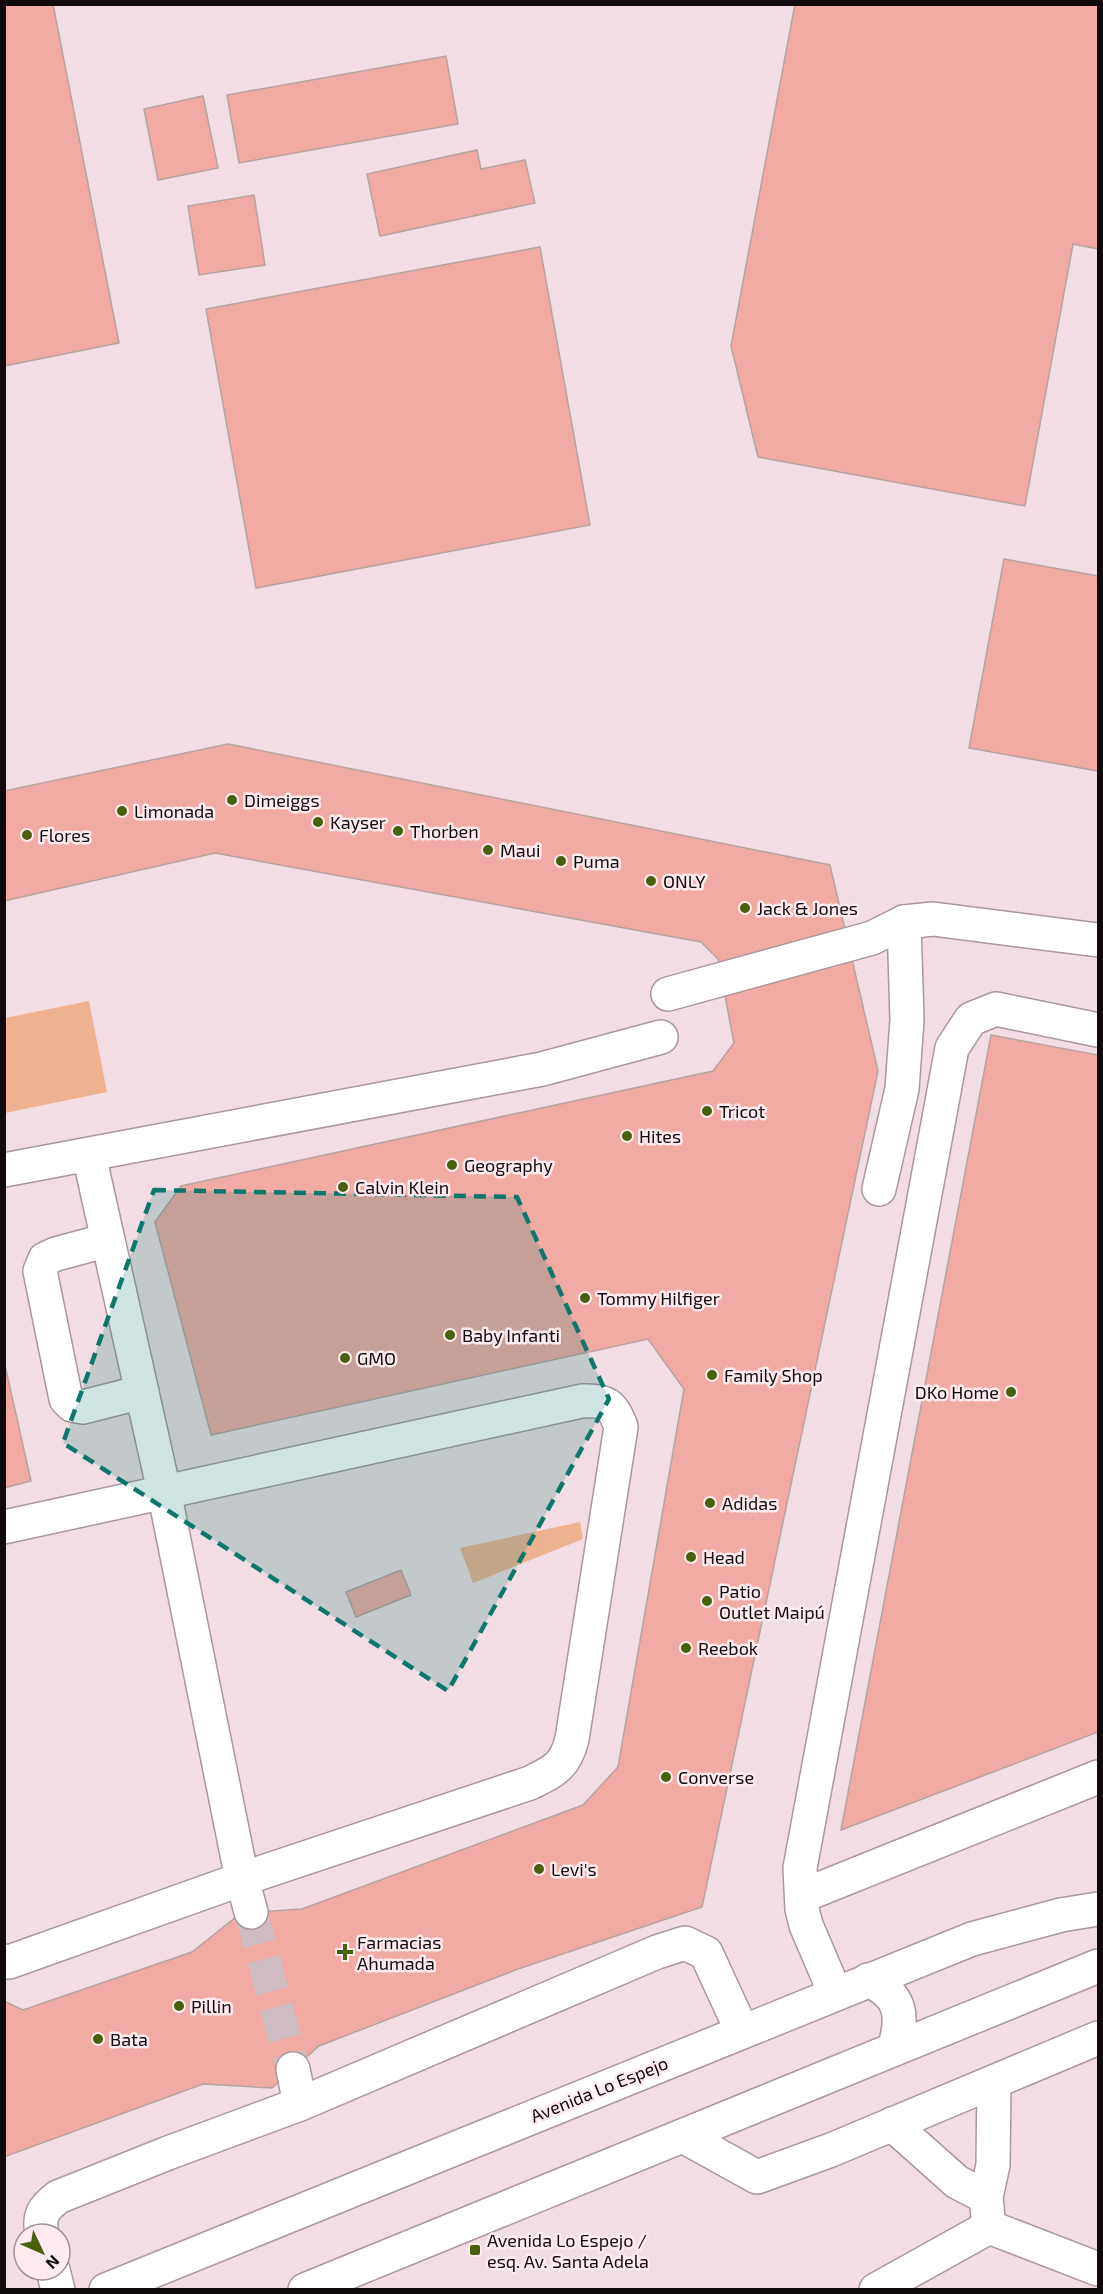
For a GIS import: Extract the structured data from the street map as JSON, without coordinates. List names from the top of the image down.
{
  "streets": {
    "main road": ["Avenida Lo Espejo"]
  },
  "places": {
    "other": [
      "Dimeiggs",
      "Limonada",
      "Kayser",
      "Thorben",
      "Flores",
      "Maui",
      "Puma",
      "ONLY",
      "Jack & Jones",
      "Tricot",
      "Hites",
      "Geography",
      "Calvin Klein",
      "Tommy Hilfiger",
      "Baby Infanti",
      "GMO",
      "Family Shop",
      "DKo Home",
      "Adidas",
      "Head",
      "Patio Outlet Maipú",
      "Reebok",
      "Converse",
      "Levi's",
      "Pillin",
      "Bata"
    ],
    "health": ["Farmacias Ahumada"],
    "transit": ["Avenida Lo Espejo / esq. Av. Santa Adela"]
  },
  "north": "bottom right"
}
